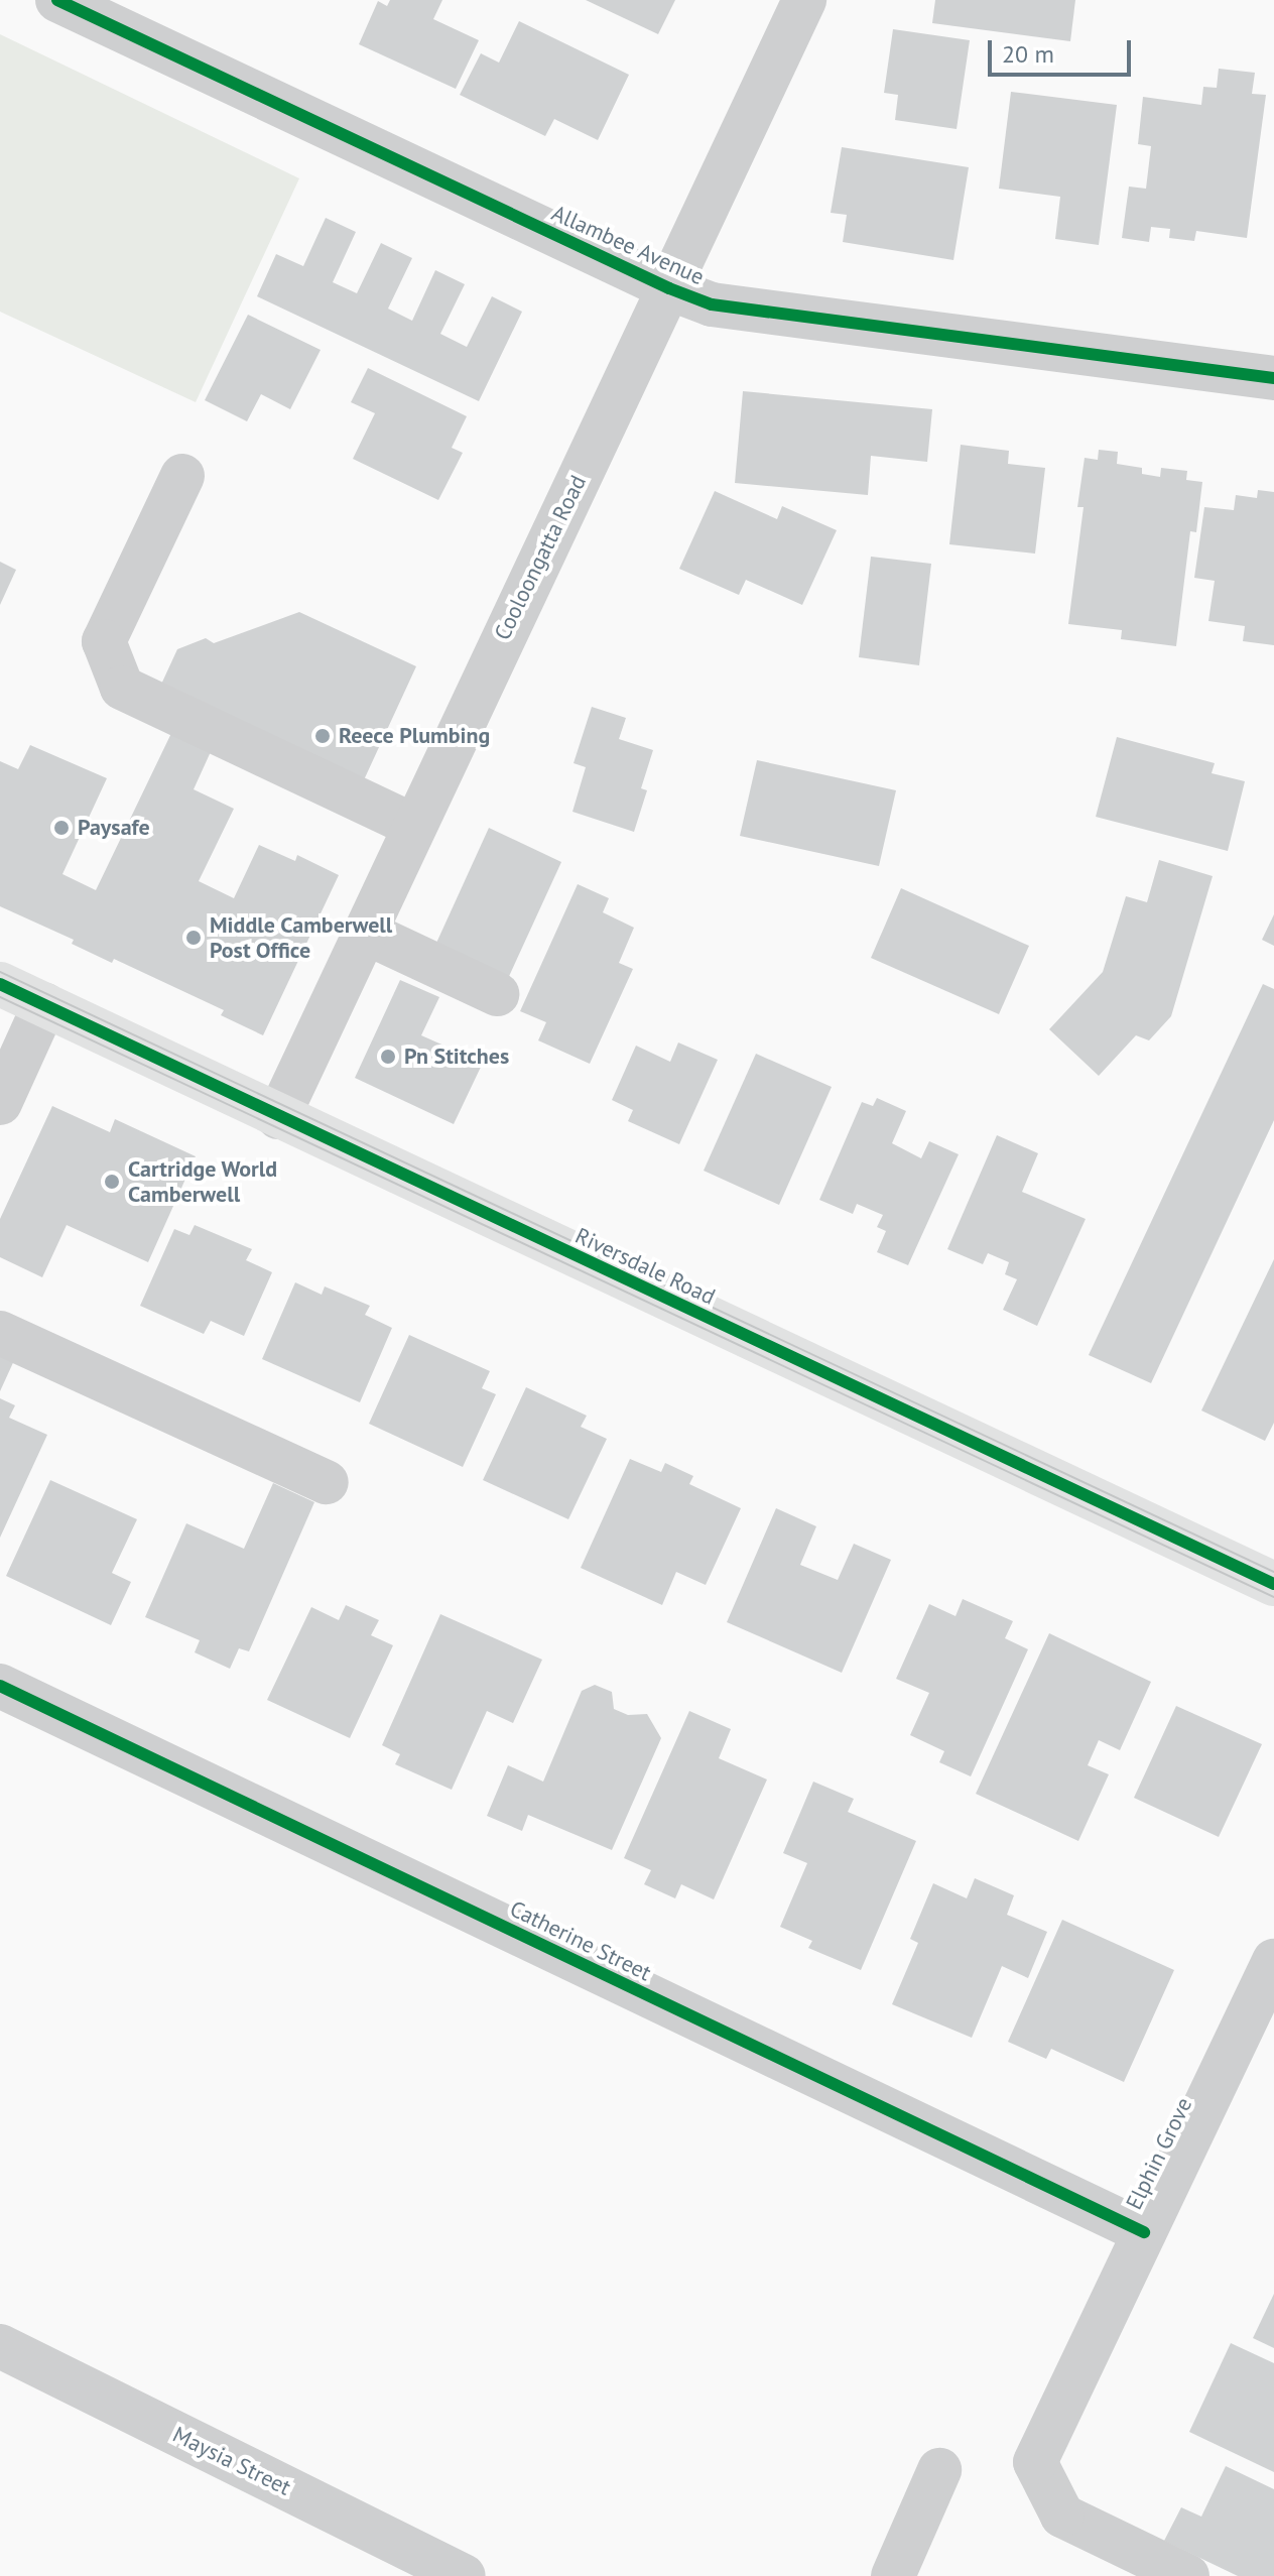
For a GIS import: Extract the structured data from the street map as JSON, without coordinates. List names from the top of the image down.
{
  "streets": {
    "main road": ["Riversdale Road"],
    "street": [
      "Allambee Avenue",
      "Cooloongatta Road",
      "Catherine Street",
      "Elphin Grove",
      "Maysia Street"
    ]
  },
  "crossings": [
    ["Allambee Avenue", "Cooloongatta Road"],
    ["Cooloongatta Road", "Riversdale Road"],
    ["Catherine Street", "Elphin Grove"]
  ],
  "places": [
    "Reece Plumbing",
    "Paysafe",
    "Middle Camberwell Post Office",
    "Pn Stitches",
    "Cartridge World Camberwell"
  ],
  "scale_bar": "20 m"
}
